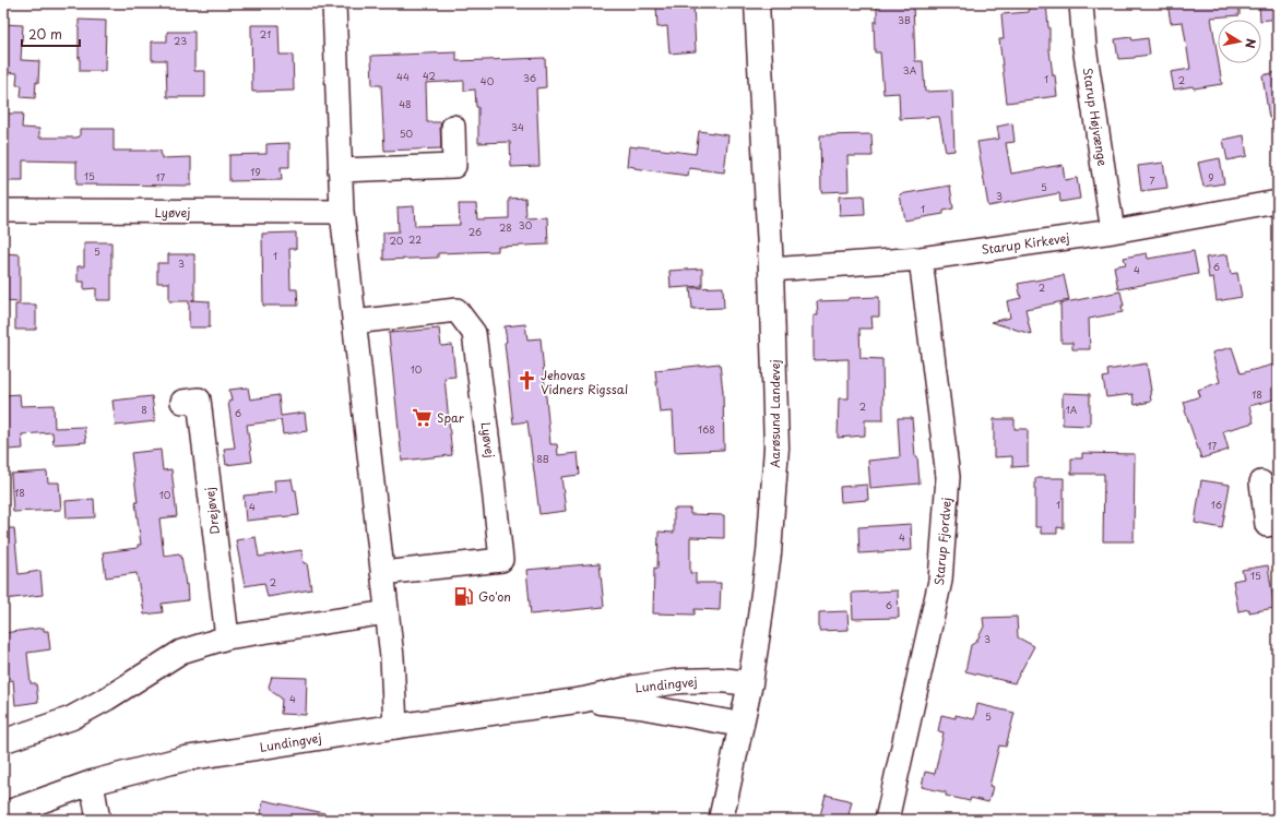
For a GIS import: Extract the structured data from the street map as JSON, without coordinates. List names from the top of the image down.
{
  "streets": {
    "street": [
      "Starup Højvænge",
      "Lyøvej",
      "Starup Kirkevej",
      "Aarøsund Landevej",
      "Drejøvej",
      "Starup Fjordvej",
      "Lundingvej"
    ]
  },
  "crossings": [
    ["Starup Højvænge", "Starup Kirkevej"],
    ["Starup Kirkevej", "Aarøsund Landevej"],
    ["Starup Kirkevej", "Starup Fjordvej"],
    ["Aarøsund Landevej", "Lundingvej"]
  ],
  "places": {
    "church": ["Jehovas Vidners Rigssal"],
    "supermarket": ["Spar"],
    "fuel station": ["Go'on"]
  },
  "house_numbers": [
    "3B",
    "21",
    "23",
    "3A",
    "42",
    "44",
    "36",
    "1",
    "2",
    "40",
    "48",
    "34",
    "50",
    "19",
    "15",
    "17",
    "9",
    "7",
    "5",
    "3",
    "1",
    "30",
    "28",
    "26",
    "22",
    "20",
    "5",
    "1",
    "3",
    "6",
    "4",
    "2",
    "10",
    "18",
    "2",
    "8",
    "1A",
    "6",
    "168",
    "17",
    "8B",
    "18",
    "10",
    "1",
    "16",
    "4",
    "4",
    "15",
    "2",
    "6",
    "3",
    "4",
    "5"
  ],
  "scale_bar": "20 m",
  "north": "right"
}
